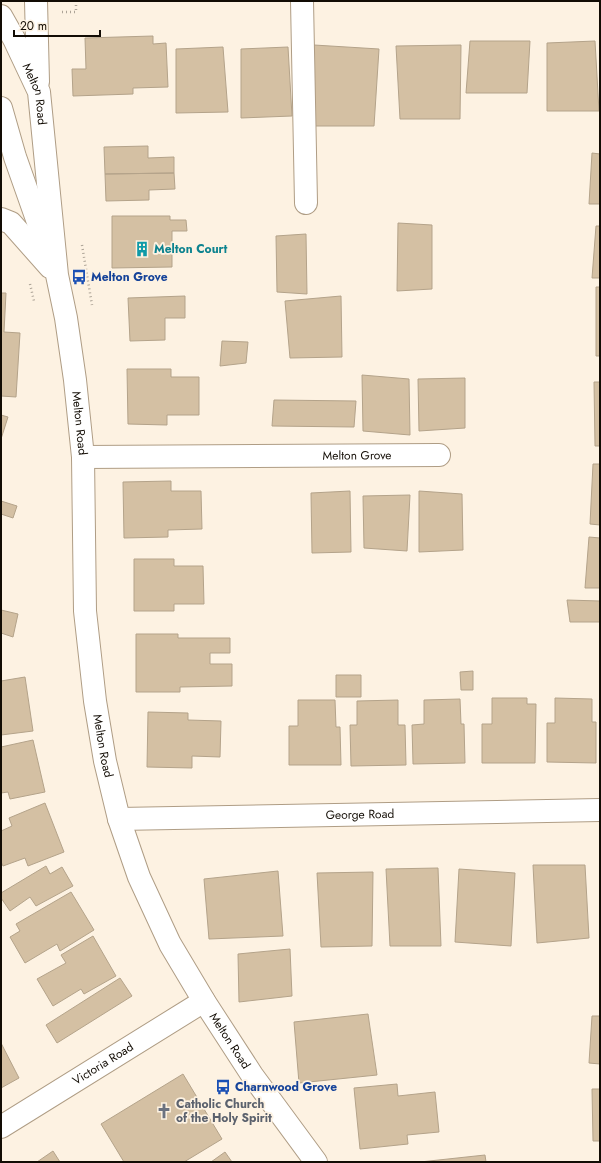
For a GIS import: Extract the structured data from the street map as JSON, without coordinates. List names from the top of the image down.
{
  "streets": {
    "main road": [
      "Melton Road",
      "Melton Grove",
      "George Road",
      "Victoria Road"
    ]
  },
  "crossings": [
    ["Melton Road", "Melton Grove"],
    ["Melton Road", "George Road"],
    ["Melton Road", "Victoria Road"]
  ],
  "places": {
    "building": ["Melton Court"],
    "bus stop": ["Melton Grove", "Charnwood Grove"],
    "church": ["Catholic Church of the Holy Spirit"]
  },
  "scale_bar": "20 m"
}
